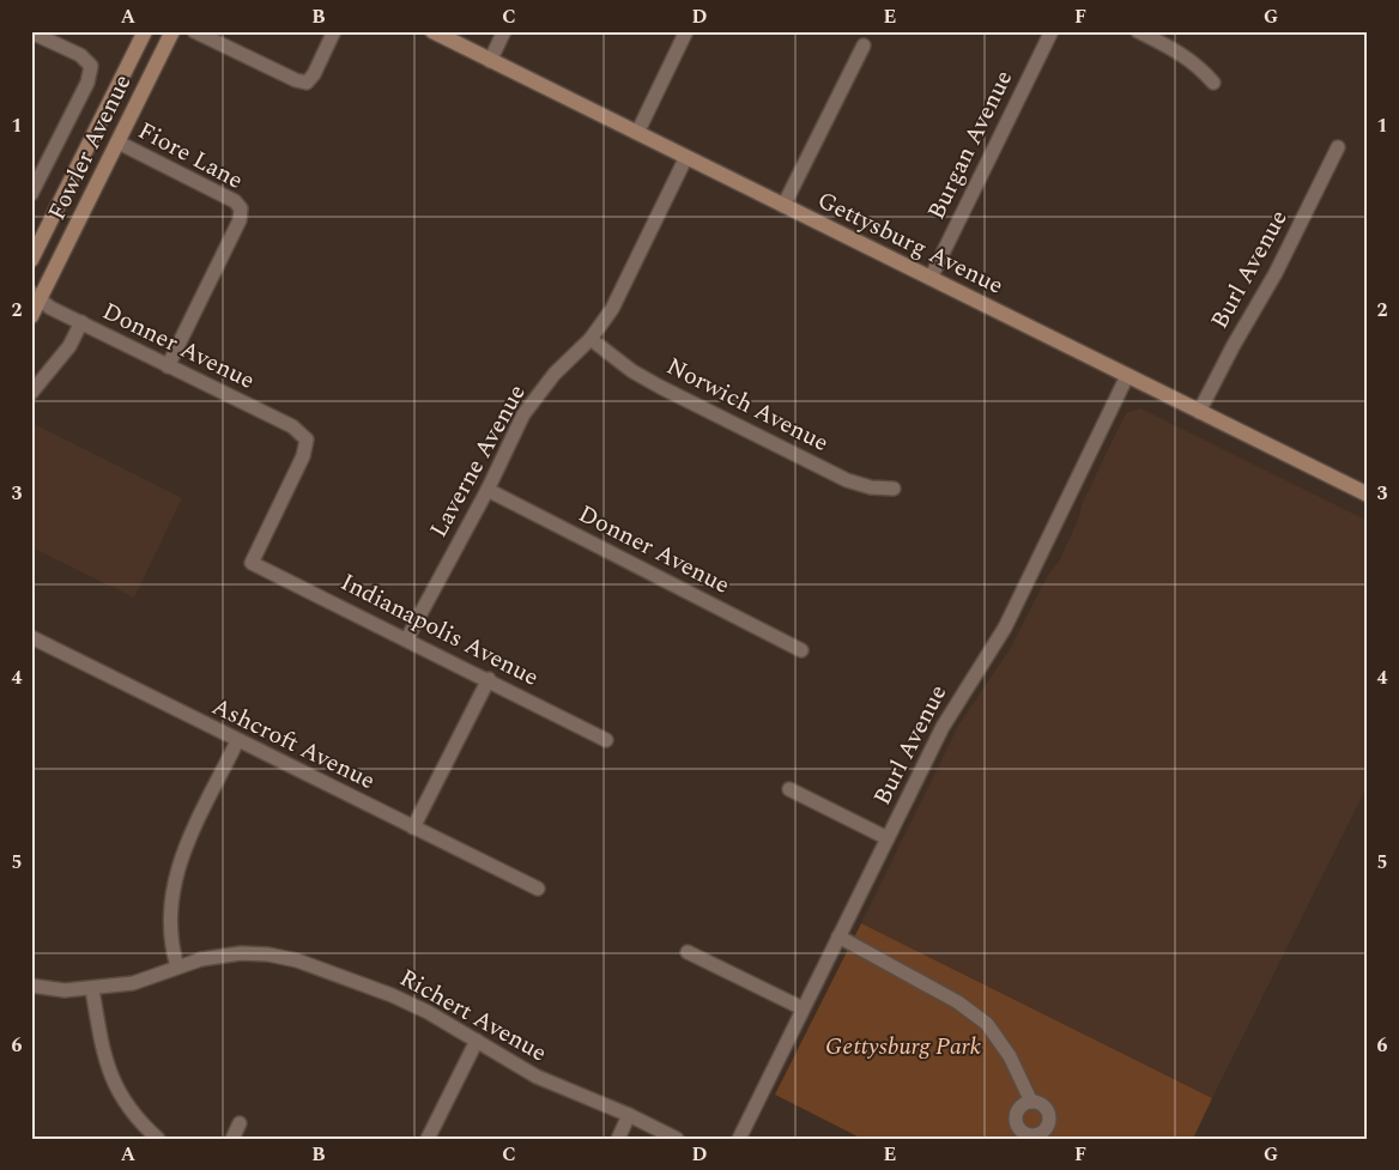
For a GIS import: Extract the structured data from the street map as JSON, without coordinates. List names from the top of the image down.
{
  "streets": {
    "street": [
      "Burgan Avenue",
      "Fowler Avenue",
      "Fiore Lane",
      "Gettysburg Avenue",
      "Burl Avenue",
      "Donner Avenue",
      "Norwich Avenue",
      "Laverne Avenue",
      "Indianapolis Avenue",
      "Ashcroft Avenue",
      "Richert Avenue"
    ]
  },
  "crossings": [
    ["Burgan Avenue", "Gettysburg Avenue"],
    ["Fowler Avenue", "Fiore Lane"],
    ["Fowler Avenue", "Donner Avenue"],
    ["Fiore Lane", "Donner Avenue"],
    ["Gettysburg Avenue", "Burl Avenue"],
    ["Gettysburg Avenue", "Laverne Avenue"],
    ["Donner Avenue", "Laverne Avenue"],
    ["Donner Avenue", "Indianapolis Avenue"],
    ["Norwich Avenue", "Laverne Avenue"],
    ["Laverne Avenue", "Indianapolis Avenue"]
  ],
  "parks": ["Gettysburg Park"],
  "grid": {
    "columns": [
      "A",
      "B",
      "C",
      "D",
      "E",
      "F",
      "G"
    ],
    "rows": [
      "1",
      "2",
      "3",
      "4",
      "5",
      "6"
    ]
  }
}
